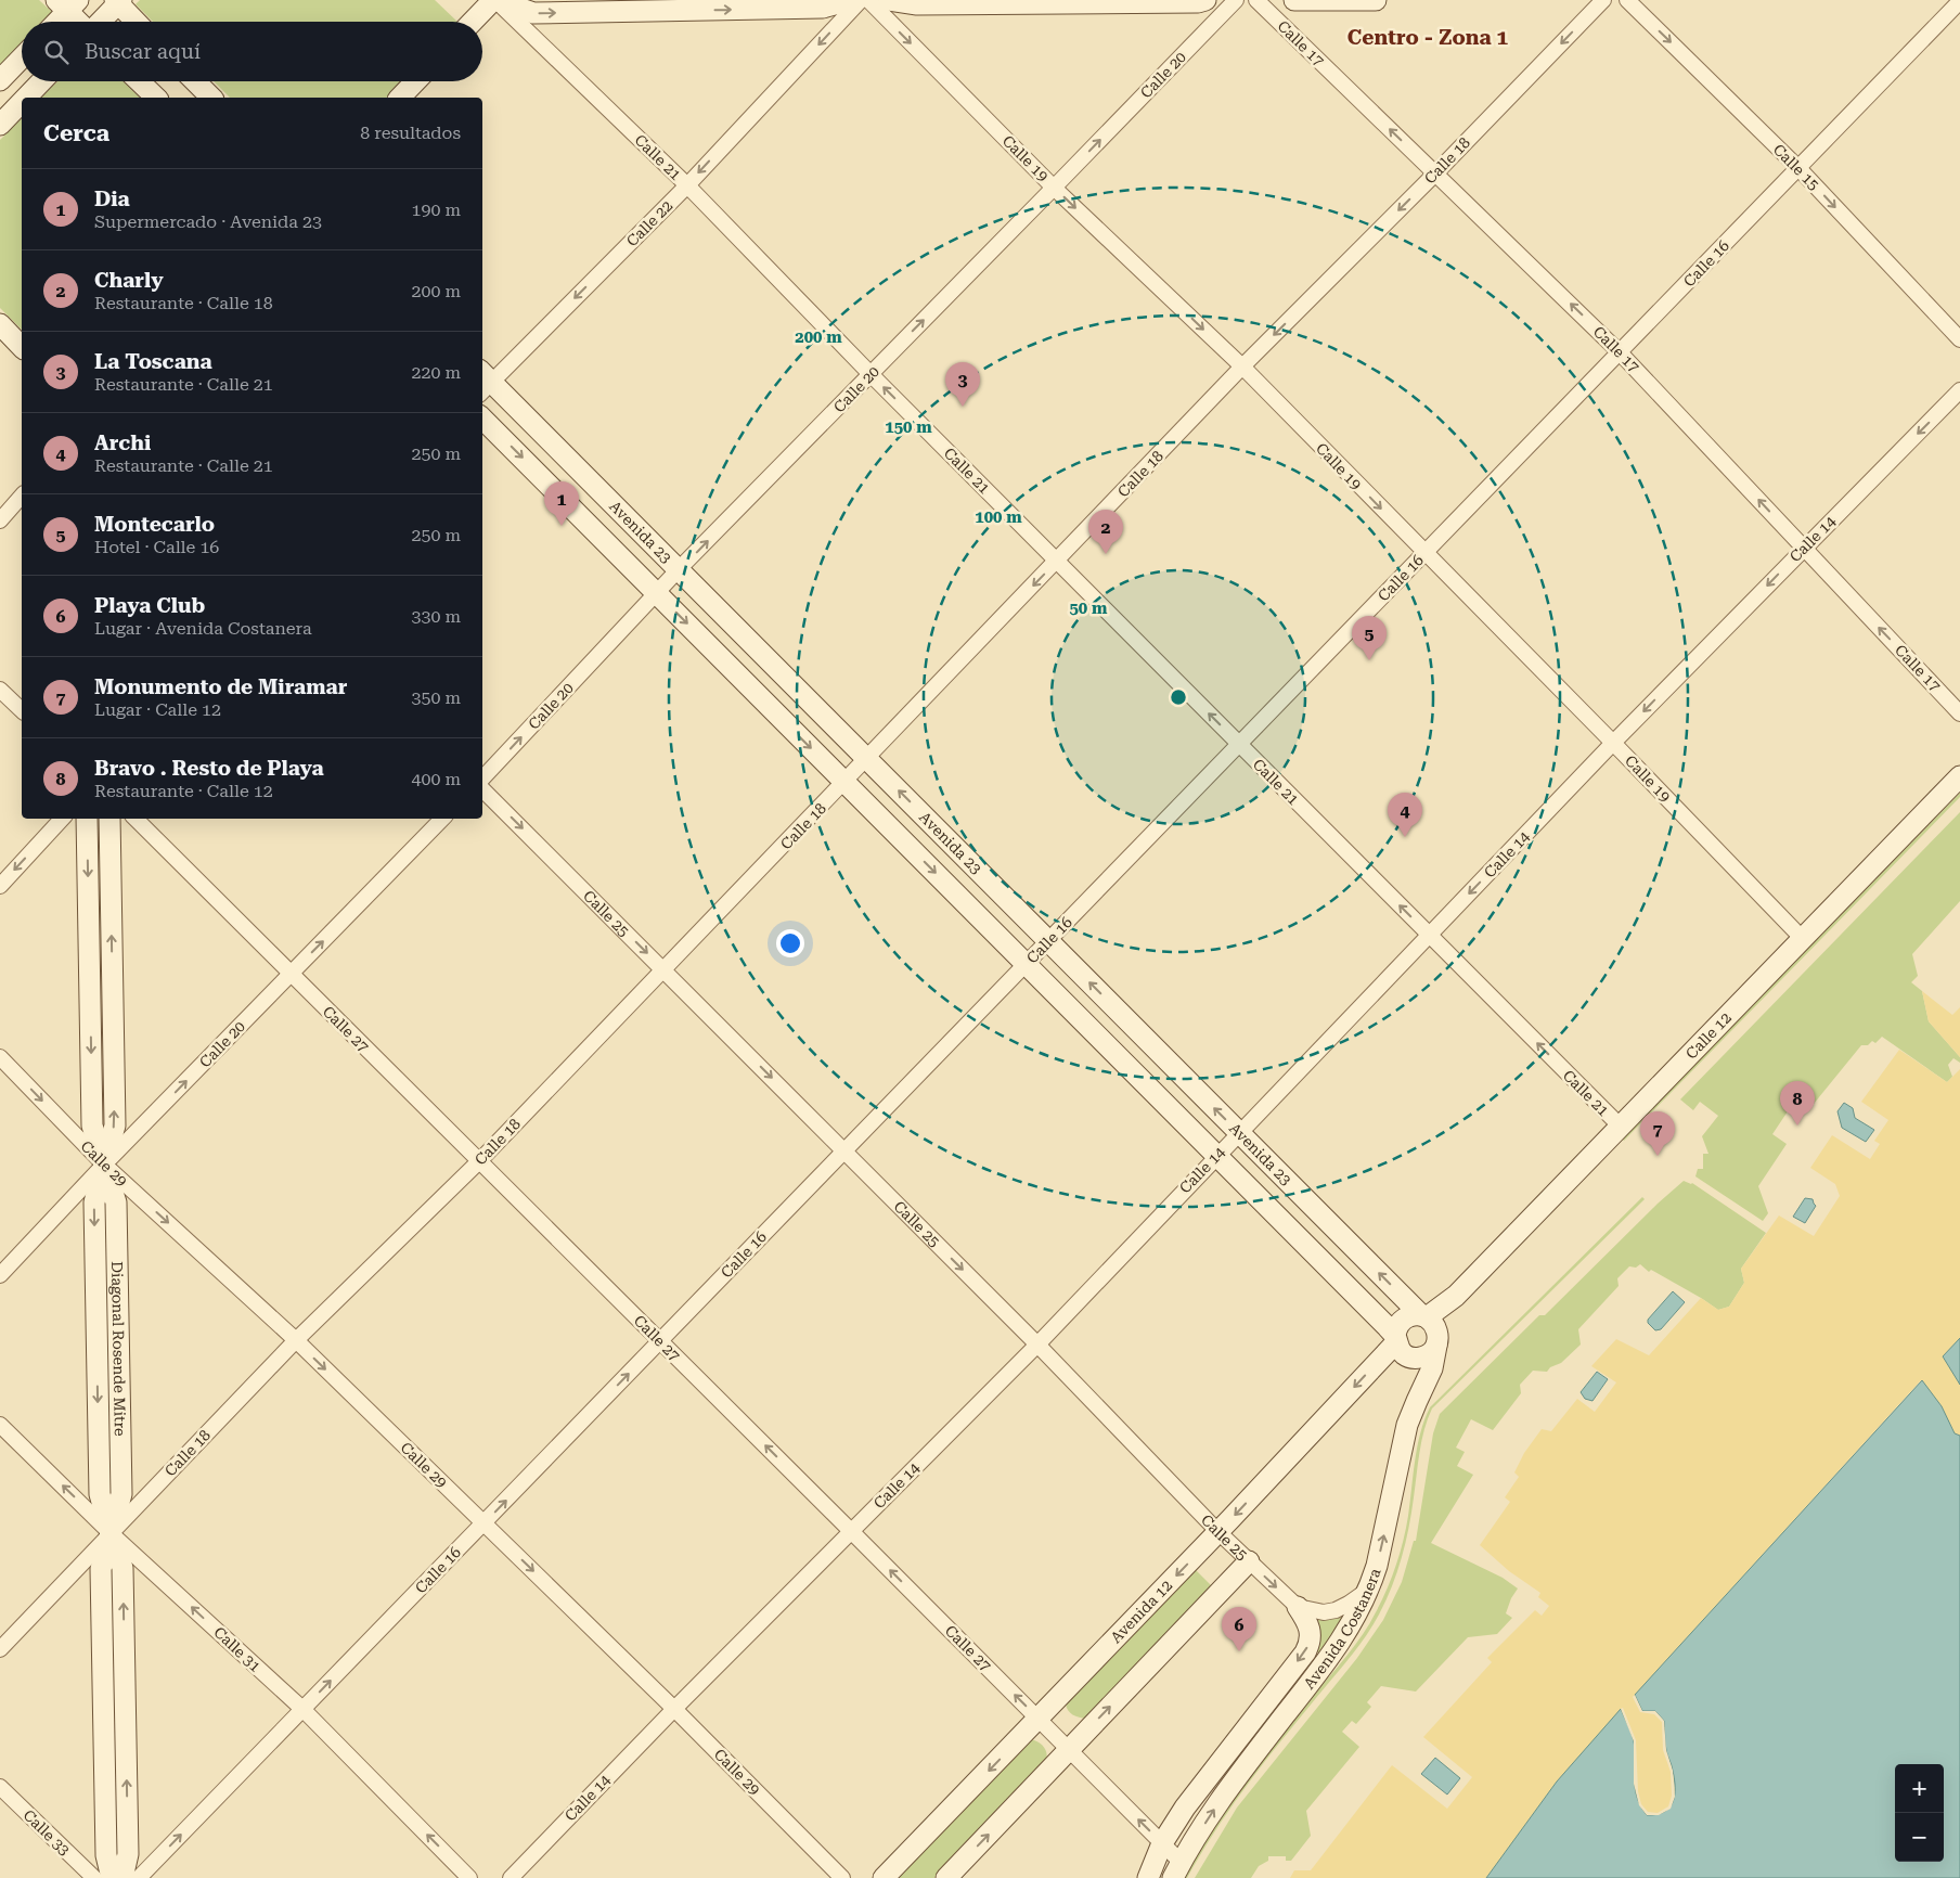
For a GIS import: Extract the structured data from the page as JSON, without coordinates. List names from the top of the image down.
{
  "streets": {
    "main road": [
      "Avenida 23",
      "Calle 12",
      "Diagonal Rosende Mitre",
      "Avenida 12",
      "Avenida Costanera"
    ],
    "street": [
      "Calle 17",
      "Calle 20",
      "Calle 21",
      "Calle 19",
      "Calle 18",
      "Calle 15",
      "Calle 22",
      "Calle 16",
      "Calle 14",
      "Calle 25",
      "Calle 27",
      "Calle 29",
      "Calle 31",
      "Calle 33"
    ]
  },
  "crossings": [
    ["Calle 17", "Calle 18"],
    ["Calle 17", "Calle 16"],
    ["Calle 17", "Calle 14"],
    ["Calle 20", "Calle 21"],
    ["Calle 20", "Calle 19"],
    ["Calle 20", "Avenida 23"],
    ["Calle 20", "Calle 27"],
    ["Calle 20", "Calle 29"],
    ["Calle 20", "Diagonal Rosende Mitre"],
    ["Calle 21", "Calle 18"],
    ["Calle 21", "Calle 22"],
    ["Calle 21", "Calle 16"],
    ["Calle 21", "Calle 14"],
    ["Calle 21", "Calle 12"],
    ["Calle 19", "Calle 18"],
    ["Calle 19", "Calle 16"],
    ["Calle 19", "Calle 14"],
    ["Calle 19", "Calle 12"],
    ["Calle 18", "Avenida 23"],
    ["Calle 18", "Calle 25"],
    ["Calle 18", "Calle 27"],
    ["Calle 18", "Calle 29"],
    ["Calle 18", "Diagonal Rosende Mitre"],
    ["Calle 18", "Calle 31"],
    ["Calle 15", "Calle 16"],
    ["Calle 22", "Avenida 23"],
    ["Calle 16", "Avenida 23"],
    ["Calle 16", "Calle 25"],
    ["Calle 16", "Calle 27"],
    ["Calle 16", "Calle 29"],
    ["Calle 16", "Calle 31"],
    ["Avenida 23", "Calle 14"],
    ["Avenida 23", "Calle 12"],
    ["Avenida 23", "Avenida 12"],
    ["Avenida 23", "Avenida Costanera"],
    ["Calle 14", "Calle 25"],
    ["Calle 14", "Calle 27"],
    ["Calle 14", "Calle 29"],
    ["Calle 25", "Avenida 12"],
    ["Calle 25", "Avenida Costanera"],
    ["Calle 27", "Avenida 12"],
    ["Calle 27", "Avenida Costanera"],
    ["Calle 12", "Avenida 12"],
    ["Calle 12", "Avenida Costanera"],
    ["Calle 29", "Diagonal Rosende Mitre"],
    ["Diagonal Rosende Mitre", "Calle 31"],
    ["Avenida 12", "Avenida Costanera"]
  ],
  "one_way": [
    "Calle 17",
    "Calle 20",
    "Calle 21",
    "Calle 19",
    "Calle 15",
    "Calle 22",
    "Calle 14",
    "Calle 25",
    "Calle 27",
    "Calle 29",
    "Calle 31"
  ],
  "districts": ["Centro - Zona 1"],
  "page": {
    "search": "Buscar aquí",
    "heading": ["Cerca", "8 resultados"],
    "list": [
      {
        "mark": "1",
        "name": "Dia",
        "note": "Supermercado · Avenida 23",
        "value": "190 m"
      },
      {
        "mark": "2",
        "name": "Charly",
        "note": "Restaurante · Calle 18",
        "value": "200 m"
      },
      {
        "mark": "3",
        "name": "La Toscana",
        "note": "Restaurante · Calle 21",
        "value": "220 m"
      },
      {
        "mark": "4",
        "name": "Archi",
        "note": "Restaurante · Calle 21",
        "value": "250 m"
      },
      {
        "mark": "5",
        "name": "Montecarlo",
        "note": "Hotel · Calle 16",
        "value": "250 m"
      },
      {
        "mark": "6",
        "name": "Playa Club",
        "note": "Lugar · Avenida Costanera",
        "value": "330 m"
      },
      {
        "mark": "7",
        "name": "Monumento de Miramar",
        "note": "Lugar · Calle 12",
        "value": "350 m"
      },
      {
        "mark": "8",
        "name": "Bravo . Resto de Playa",
        "note": "Restaurante · Calle 12",
        "value": "400 m"
      }
    ],
    "pins": [
      "3",
      "1",
      "2",
      "5",
      "4",
      "8",
      "7",
      "6"
    ],
    "map_buttons": ["+", "−"]
  },
  "rings": [
    "200 m",
    "150 m",
    "100 m",
    "50 m"
  ]
}
